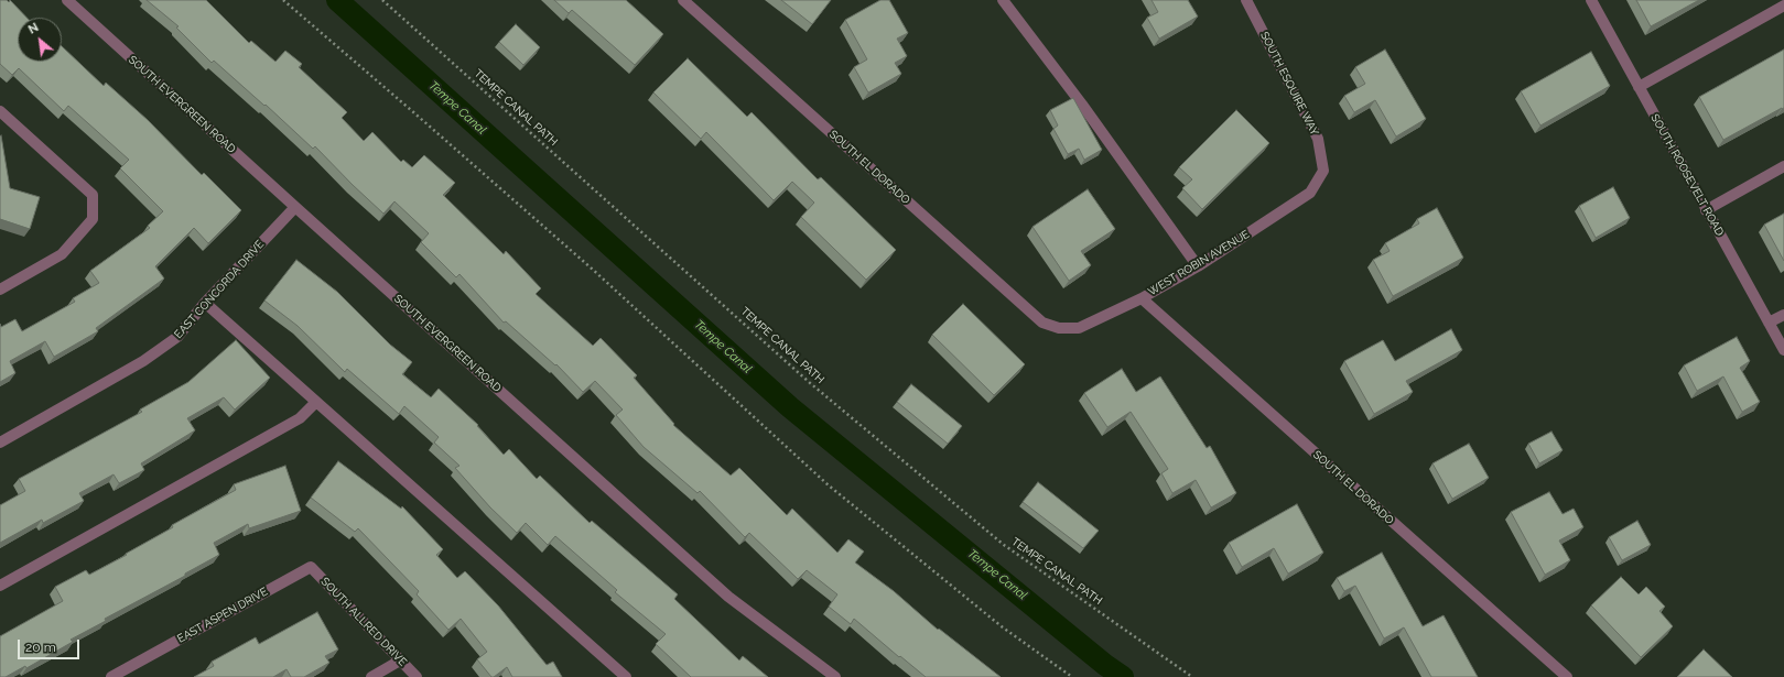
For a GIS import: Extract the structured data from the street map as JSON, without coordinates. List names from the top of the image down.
{
  "streets": {
    "street": [
      "SOUTH ESQUIRE WAY",
      "SOUTH EVERGREEN ROAD",
      "SOUTH EL DORADO",
      "SOUTH ROOSEVELT ROAD",
      "WEST ROBIN AVENUE",
      "EAST CONCORDA DRIVE",
      "EAST ASPEN DRIVE",
      "SOUTH ALLRED DRIVE"
    ],
    "path": ["TEMPE CANAL PATH"]
  },
  "crossings": [
    ["SOUTH ESQUIRE WAY", "WEST ROBIN AVENUE"],
    ["SOUTH EVERGREEN ROAD", "EAST CONCORDA DRIVE"],
    ["SOUTH EL DORADO", "WEST ROBIN AVENUE"],
    ["EAST ASPEN DRIVE", "SOUTH ALLRED DRIVE"]
  ],
  "water": ["Tempe Canal"],
  "scale_bar": "20 m",
  "north": "top left"
}
